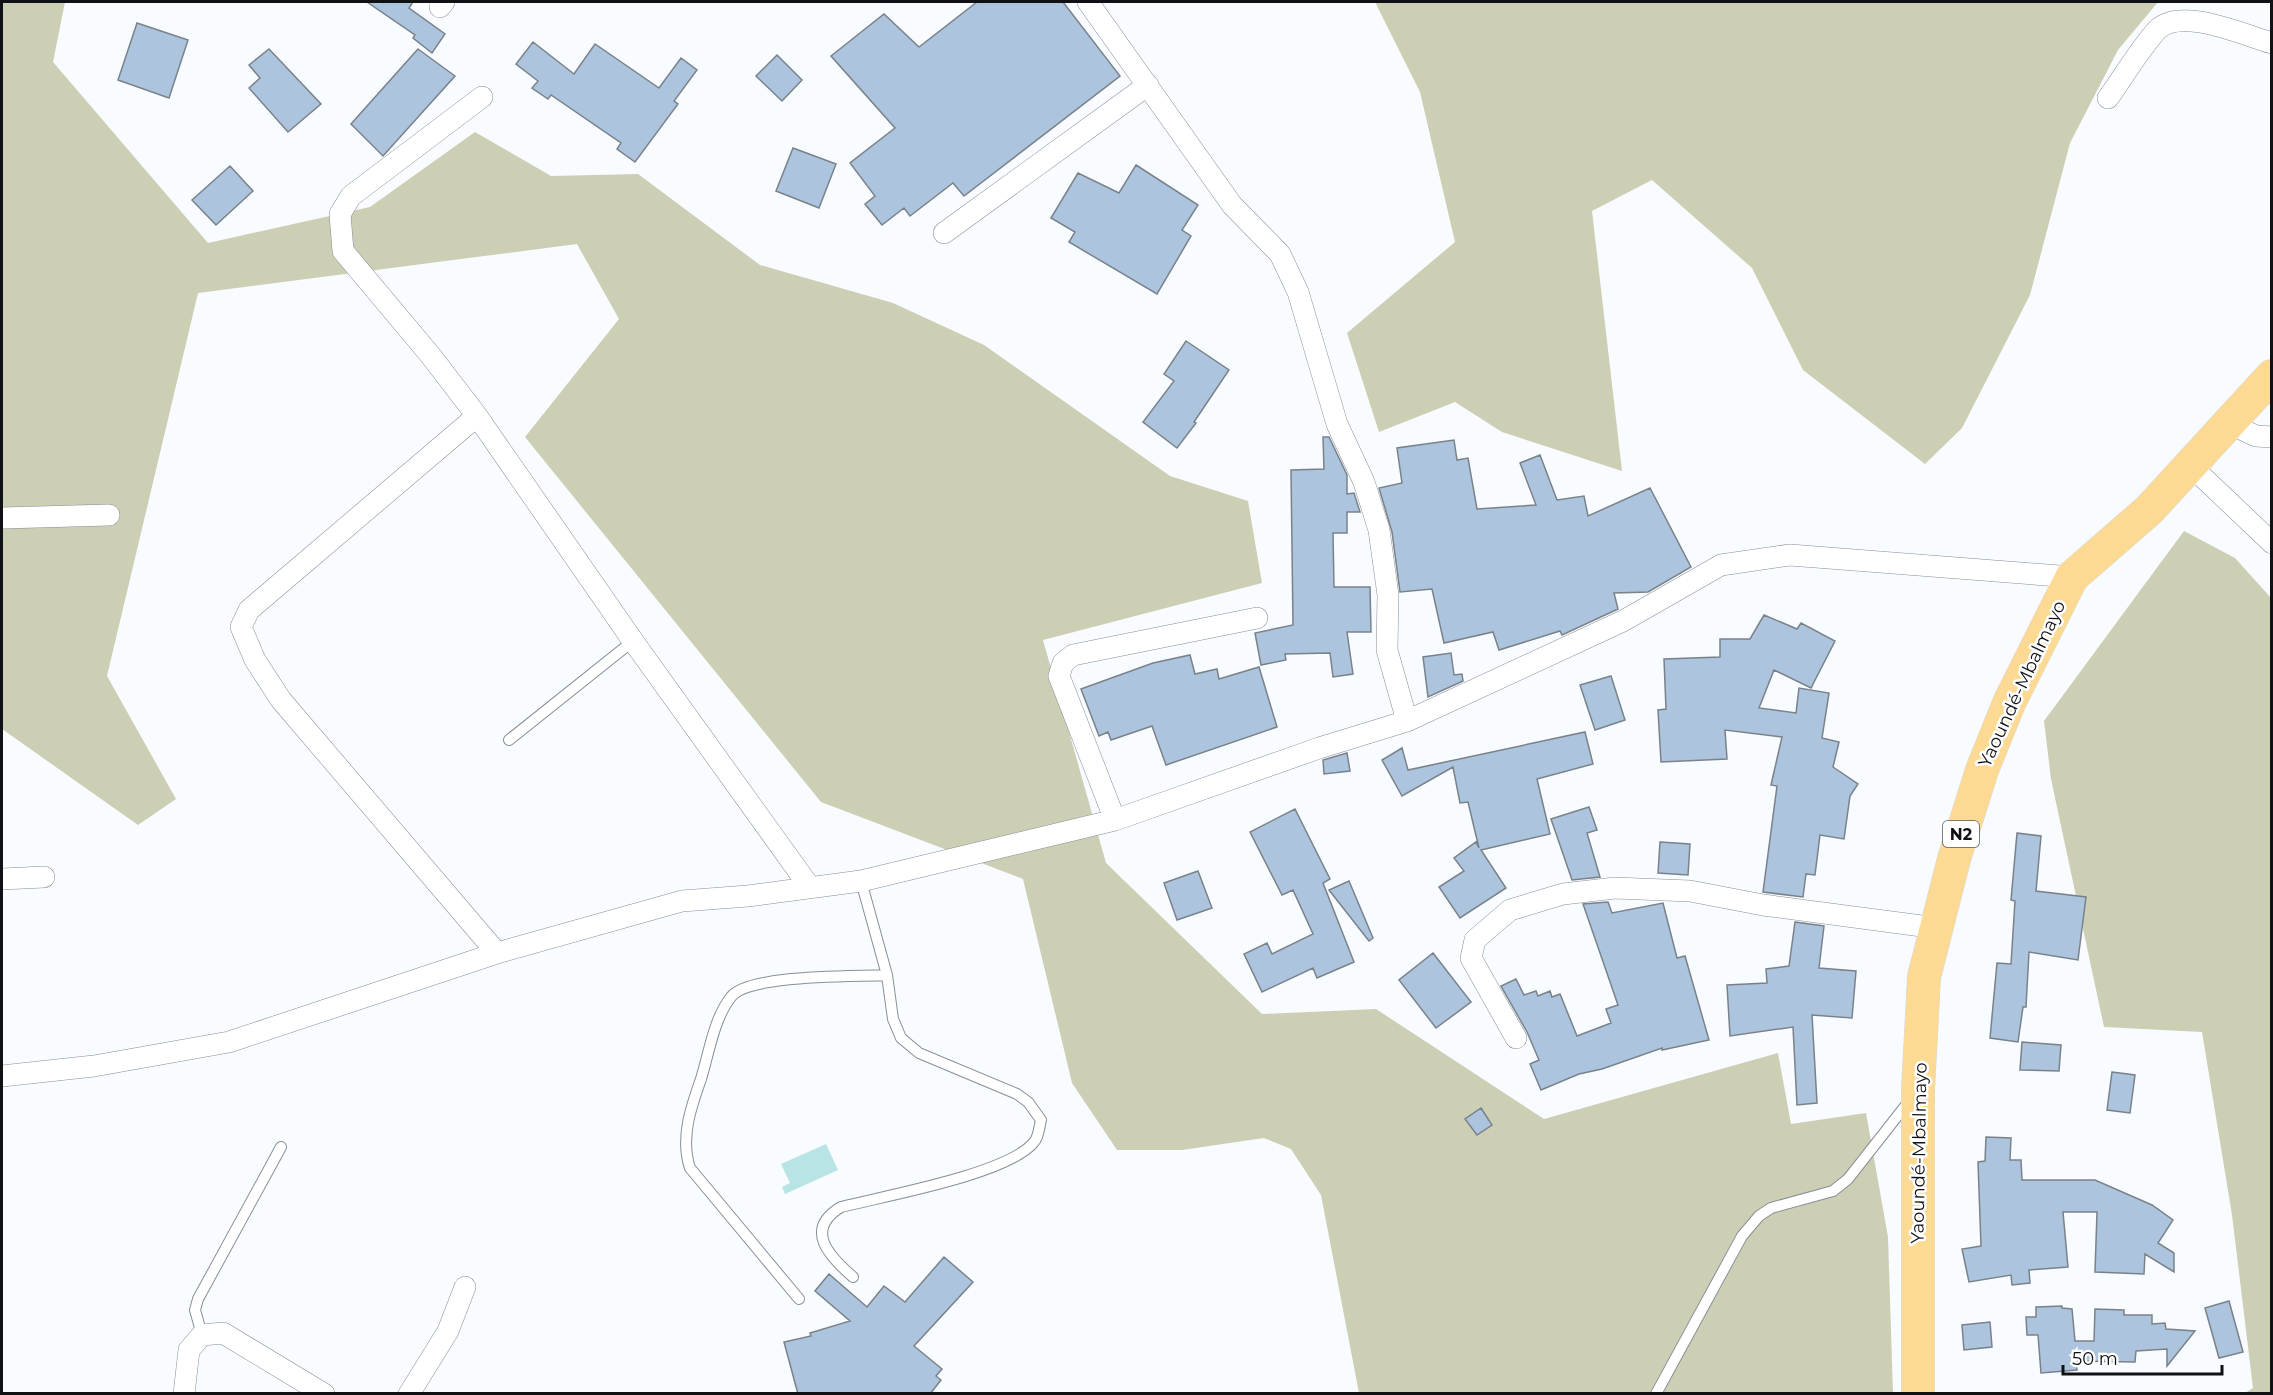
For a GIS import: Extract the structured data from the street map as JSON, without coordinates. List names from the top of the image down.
{
  "streets": {
    "highway": ["Yaoundé-Mbalmayo", "N2"]
  },
  "scale_bar": "50 m"
}
